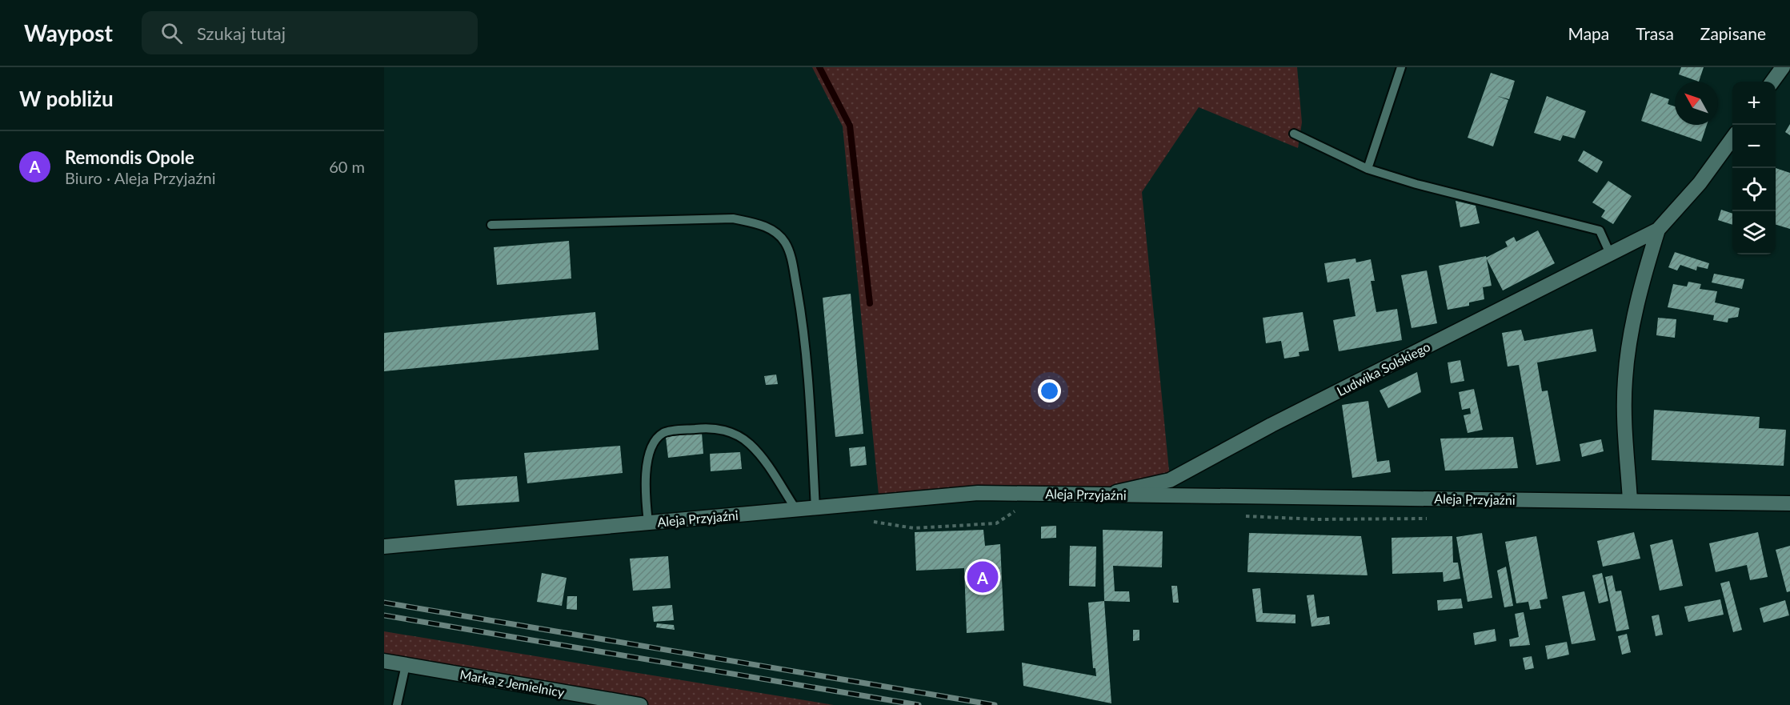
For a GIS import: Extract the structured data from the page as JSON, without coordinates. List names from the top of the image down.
{
  "streets": {
    "street": ["Ludwika Solskiego", "Aleja Przyjaźni", "Marka z Jemielnicy"]
  },
  "crossings": [
    ["Ludwika Solskiego", "Aleja Przyjaźni"]
  ],
  "north": "top left",
  "page": {
    "header": "Waypost",
    "search": "Szukaj tutaj",
    "nav": ["Mapa", "Trasa", "Zapisane"],
    "heading": "W pobliżu",
    "map_buttons": ["+", "−"],
    "list": [
      {
        "mark": "A",
        "name": "Remondis Opole",
        "note": "Biuro · Aleja Przyjaźni",
        "value": "60 m"
      }
    ],
    "pins": "A"
  }
}
